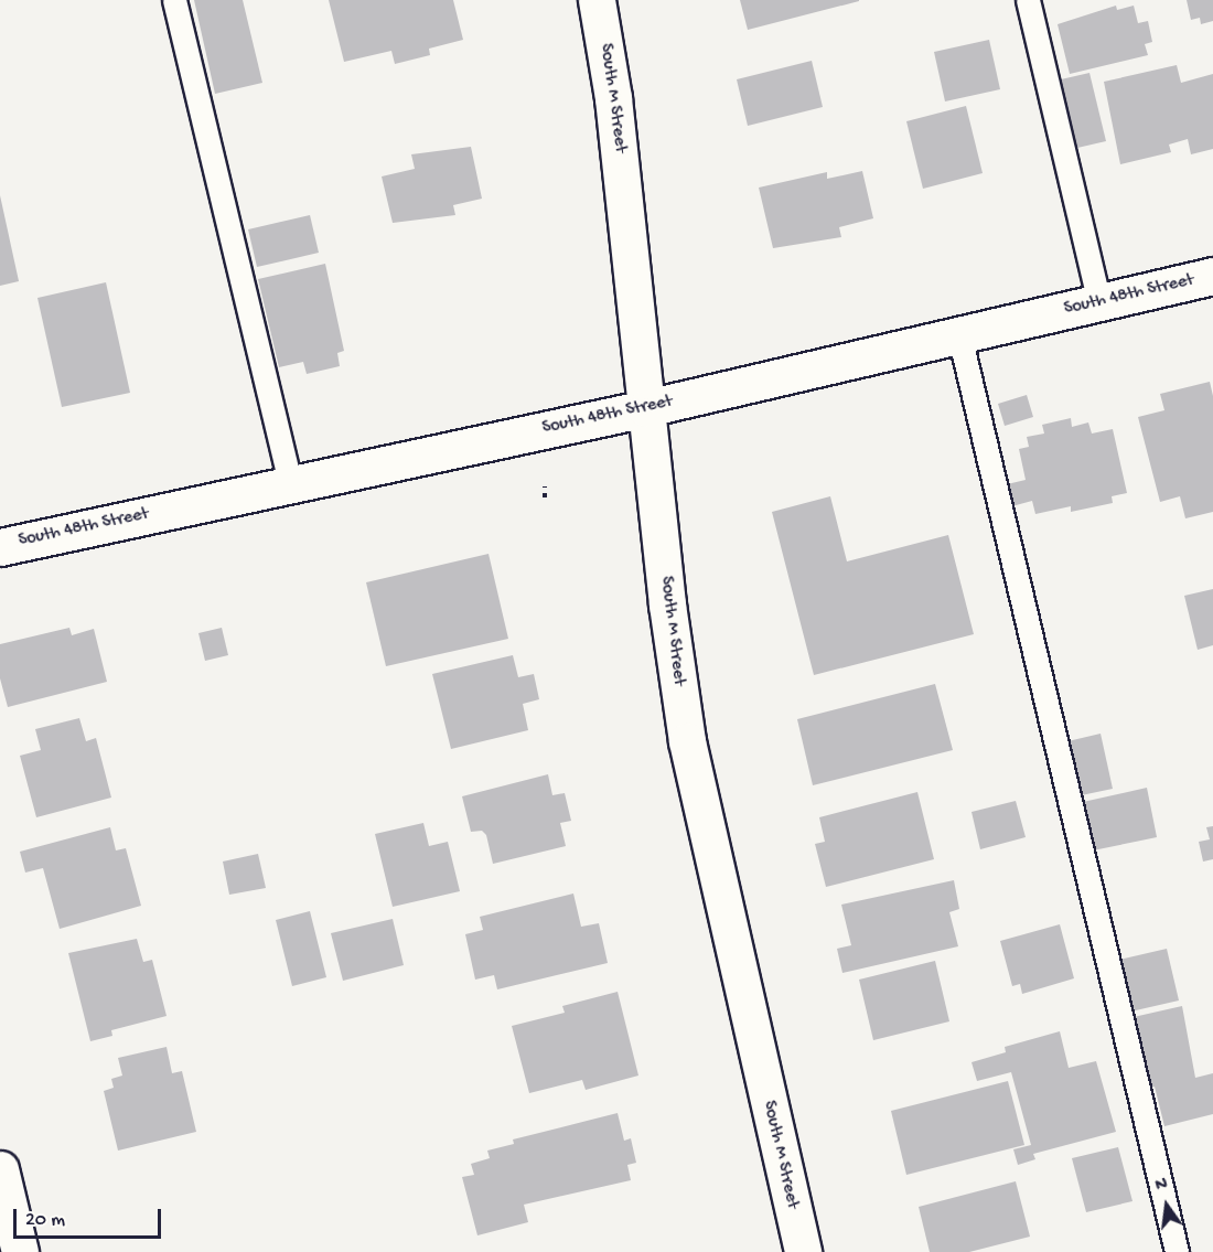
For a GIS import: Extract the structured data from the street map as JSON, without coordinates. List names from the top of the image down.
{
  "streets": {
    "street": ["South M Street", "South 48th Street"]
  },
  "crossings": [
    ["South M Street", "South 48th Street"]
  ],
  "scale_bar": "20 m",
  "north": "top"
}
